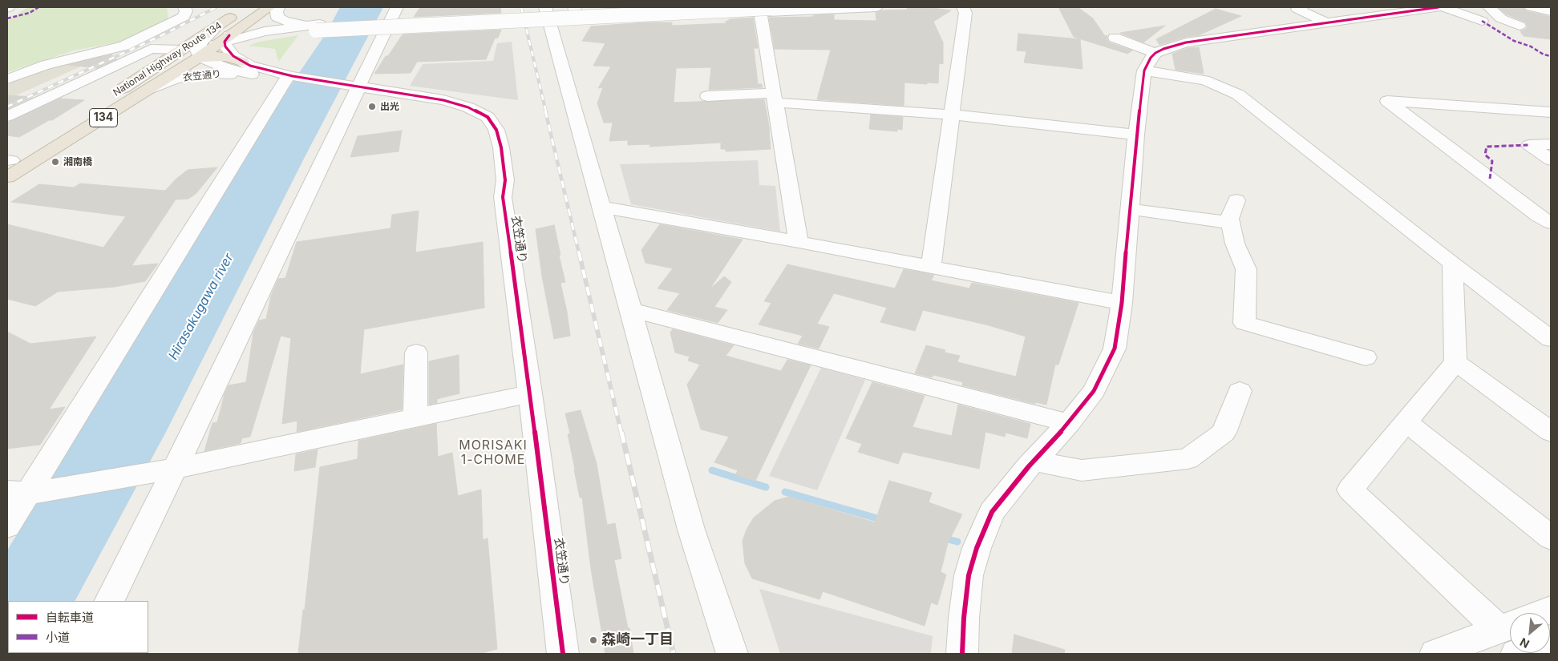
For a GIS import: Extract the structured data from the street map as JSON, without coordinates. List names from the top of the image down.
{
  "streets": {
    "highway": ["National Highway Route 134", "134"],
    "street": ["衣笠通り"]
  },
  "crossings": [
    ["National Highway Route 134", "衣笠通り"]
  ],
  "districts": ["MORISAKI 1-CHOME"],
  "water": ["Hirasakugawa river"],
  "places": ["出光", "湘南橋", "森崎一丁目"],
  "legend": ["自転車道", "小道"],
  "north": "bottom left"
}
